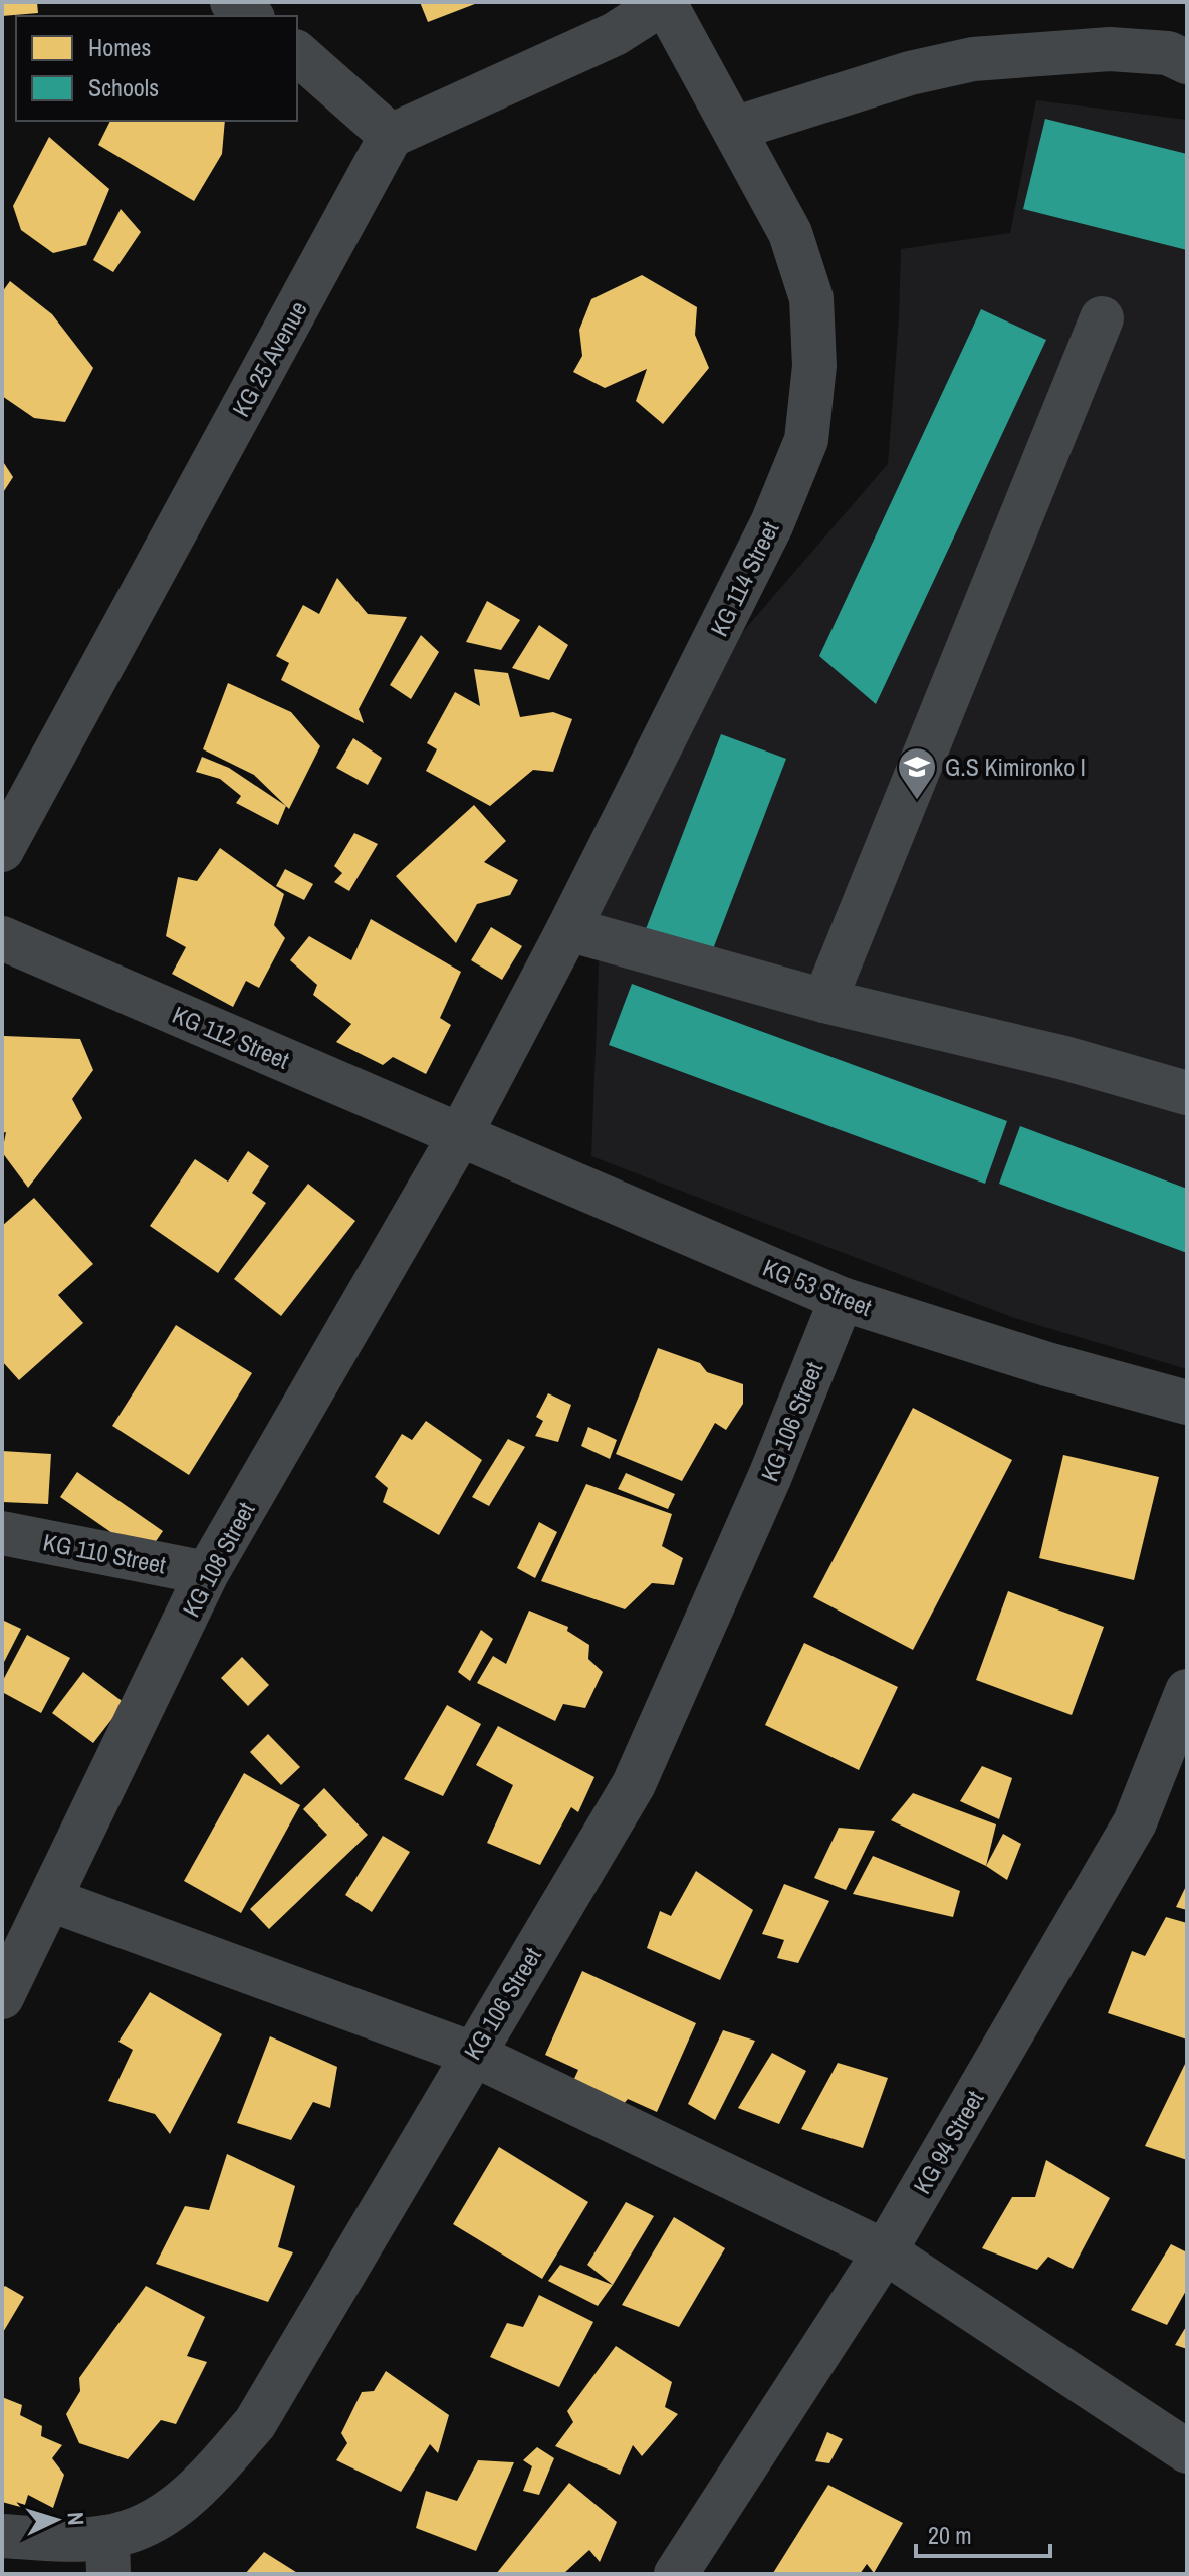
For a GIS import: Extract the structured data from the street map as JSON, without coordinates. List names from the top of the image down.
{
  "streets": {
    "street": [
      "KG 25 Avenue",
      "KG 114 Street",
      "KG 112 Street",
      "KG 53 Street",
      "KG 106 Street",
      "KG 110 Street",
      "KG 108 Street",
      "KG 94 Street"
    ]
  },
  "crossings": [
    ["KG 114 Street", "KG 112 Street"],
    ["KG 114 Street", "KG 53 Street"],
    ["KG 114 Street", "KG 108 Street"],
    ["KG 112 Street", "KG 53 Street"],
    ["KG 112 Street", "KG 108 Street"],
    ["KG 53 Street", "KG 106 Street"],
    ["KG 53 Street", "KG 108 Street"],
    ["KG 110 Street", "KG 108 Street"]
  ],
  "places": {
    "school or university": ["G.S Kimironko I"]
  },
  "legend": ["Homes", "Schools"],
  "scale_bar": "20 m",
  "north": "right"
}
